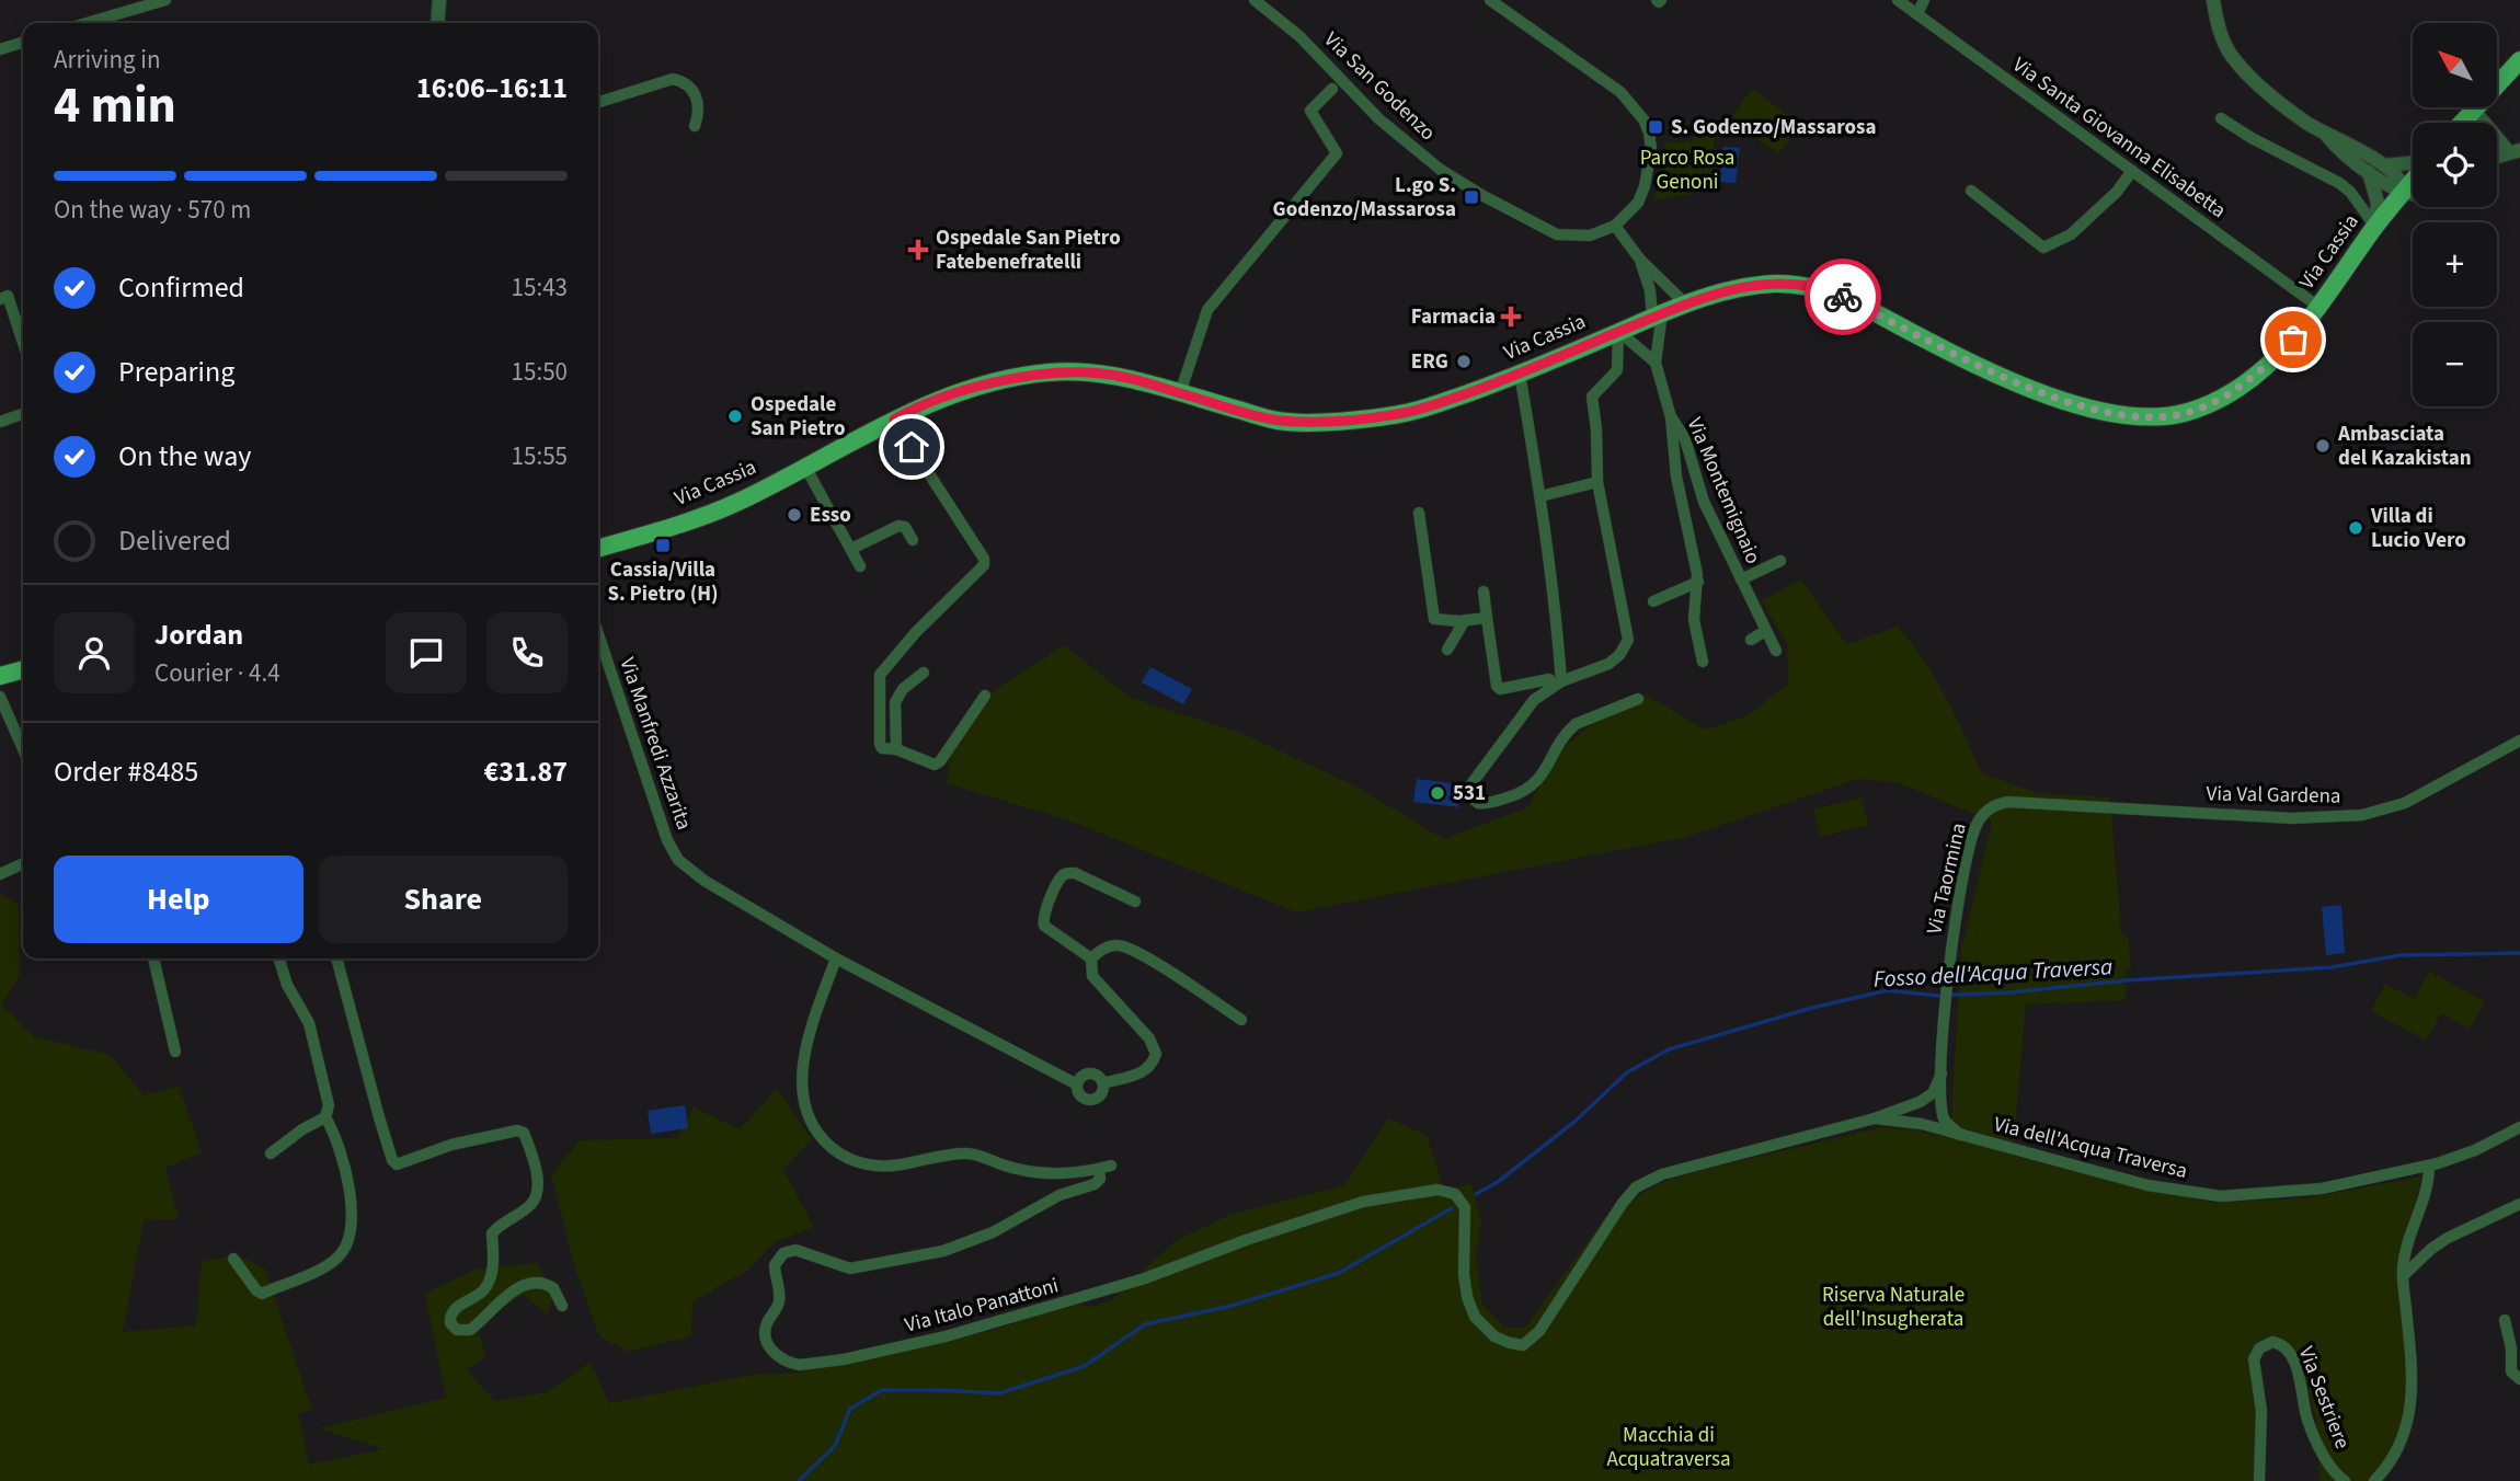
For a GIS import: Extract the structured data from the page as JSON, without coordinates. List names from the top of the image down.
{
  "streets": {
    "main road": ["Via Cassia"],
    "street": [
      "Via San Godenzo",
      "Via Santa Giovanna Elisabetta",
      "Via Montemignaio",
      "Via Manfredi Azzarita",
      "Via Val Gardena",
      "Via Taormina",
      "Via dell'Acqua Traversa",
      "Via Italo Panattoni",
      "Via Sestriere"
    ]
  },
  "crossings": [
    ["Via Santa Giovanna Elisabetta", "Via Cassia"],
    ["Via Cassia", "Via Montemignaio"],
    ["Via Manfredi Azzarita", "Via Italo Panattoni"],
    ["Via Val Gardena", "Via Taormina"],
    ["Via Taormina", "Via dell'Acqua Traversa"],
    ["Via dell'Acqua Traversa", "Via Italo Panattoni"]
  ],
  "water": ["Fosso dell'Acqua Traversa"],
  "parks": ["Parco Rosa Genoni", "Riserva Naturale dell'Insugherata", "Macchia di Acquatraversa"],
  "places": {
    "transit": ["S. Godenzo/Massarosa", "L.go S. Godenzo/Massarosa", "Cassia/Villa S. Pietro (H)"],
    "health": ["Ospedale San Pietro Fatebenefratelli", "Farmacia"],
    "other": [
      "ERG",
      "Ospedale San Pietro",
      "Ambasciata del Kazakistan",
      "Esso",
      "Villa di Lucio Vero",
      "531"
    ]
  },
  "north": "top left",
  "page": {
    "map_buttons": ["+", "−"],
    "heading": ["4 min", "Arriving in", "16:06–16:11"],
    "panel": [
      "Jordan",
      "Courier · 4.4",
      "Order #8485",
      "€31.87"
    ],
    "bar": "On the way · 570 m",
    "list": [
      ["Confirmed", "15:43"],
      ["Preparing", "15:50"],
      ["On the way", "15:55"],
      "Delivered"
    ],
    "buttons": ["Help", "Share"]
  }
}
